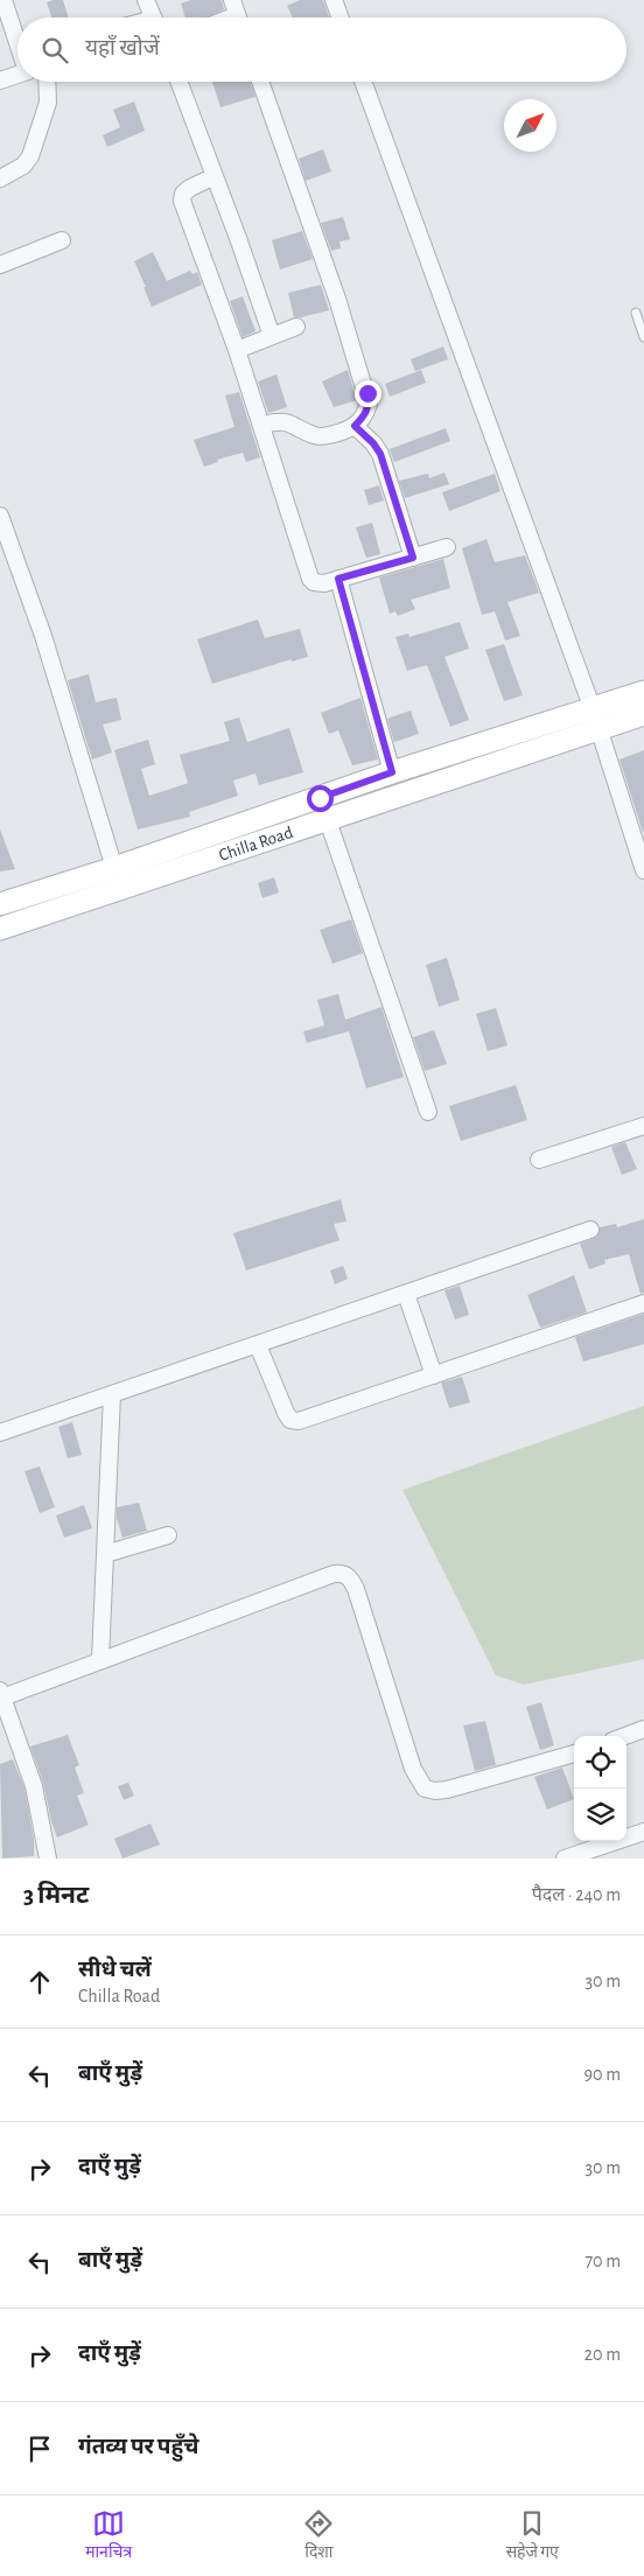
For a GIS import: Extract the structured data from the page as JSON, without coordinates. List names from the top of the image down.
{
  "streets": {
    "main road": ["Chilla Road"]
  },
  "north": "top right",
  "page": {
    "search": "यहाँ खोजें",
    "heading": ["3 मिनट", "पैदल · 240 m"],
    "list": [
      ["सीधे चलें", "Chilla Road", "30 m"],
      ["बाएँ मुड़ें", "90 m"],
      ["दाएँ मुड़ें", "30 m"],
      ["बाएँ मुड़ें", "70 m"],
      ["दाएँ मुड़ें", "20 m"],
      "गंतव्य पर पहुँचे"
    ],
    "nav": ["मानचित्र", "दिशा", "सहेजे गए"]
  }
}
